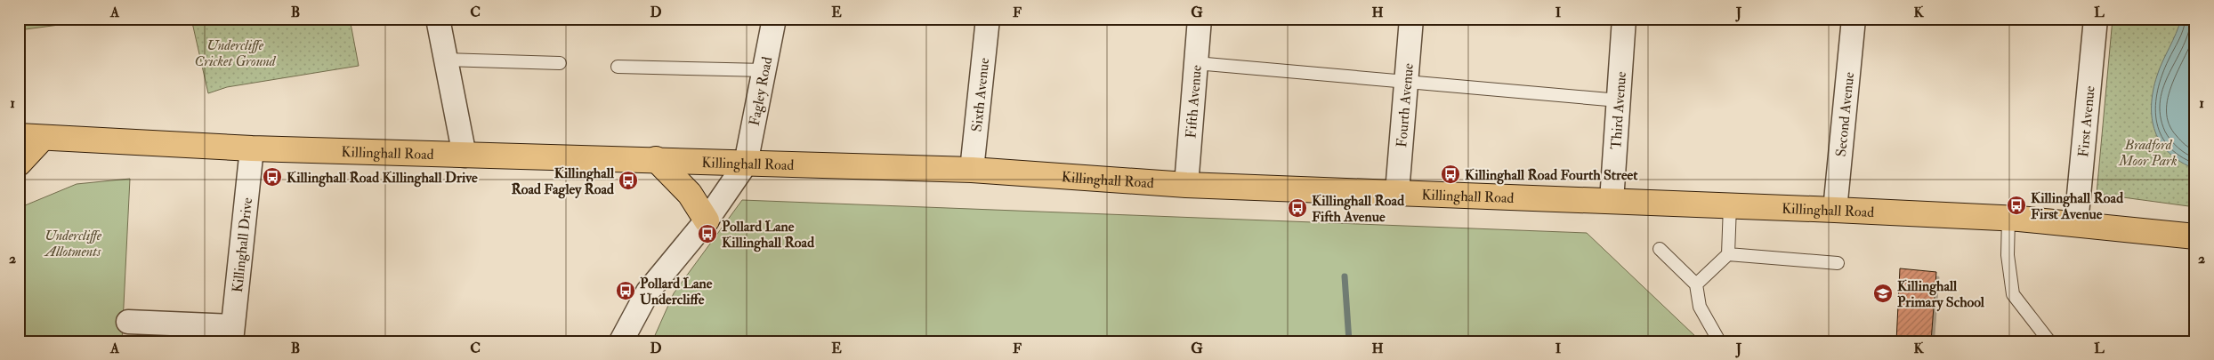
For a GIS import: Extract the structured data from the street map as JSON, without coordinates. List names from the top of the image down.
{
  "streets": {
    "highway": ["Killinghall Road"],
    "street": [
      "Fagley Road",
      "Sixth Avenue",
      "Fifth Avenue",
      "Fourth Avenue",
      "Third Avenue",
      "Second Avenue",
      "First Avenue",
      "Killinghall Drive"
    ]
  },
  "crossings": [
    ["Fagley Road", "Killinghall Road"],
    ["Sixth Avenue", "Killinghall Road"],
    ["Fifth Avenue", "Killinghall Road"],
    ["Fourth Avenue", "Killinghall Road"],
    ["Third Avenue", "Killinghall Road"],
    ["Second Avenue", "Killinghall Road"],
    ["First Avenue", "Killinghall Road"],
    ["Killinghall Road", "Killinghall Drive"]
  ],
  "parks": ["Undercliffe Cricket Ground", "Bradford Moor Park", "Undercliffe Allotments"],
  "places": {
    "bus stop": [
      "Killinghall Road Fourth Street",
      "Killinghall Road Killinghall Drive",
      "Killinghall Road Fagley Road",
      "Killinghall Road First Avenue",
      "Killinghall Road Fifth Avenue",
      "Pollard Lane Killinghall Road",
      "Pollard Lane Undercliffe"
    ],
    "school or university": ["Killinghall Primary School"]
  },
  "grid": {
    "columns": [
      "A",
      "B",
      "C",
      "D",
      "E",
      "F",
      "G",
      "H",
      "I",
      "J",
      "K",
      "L"
    ],
    "rows": ["1", "2"]
  }
}
